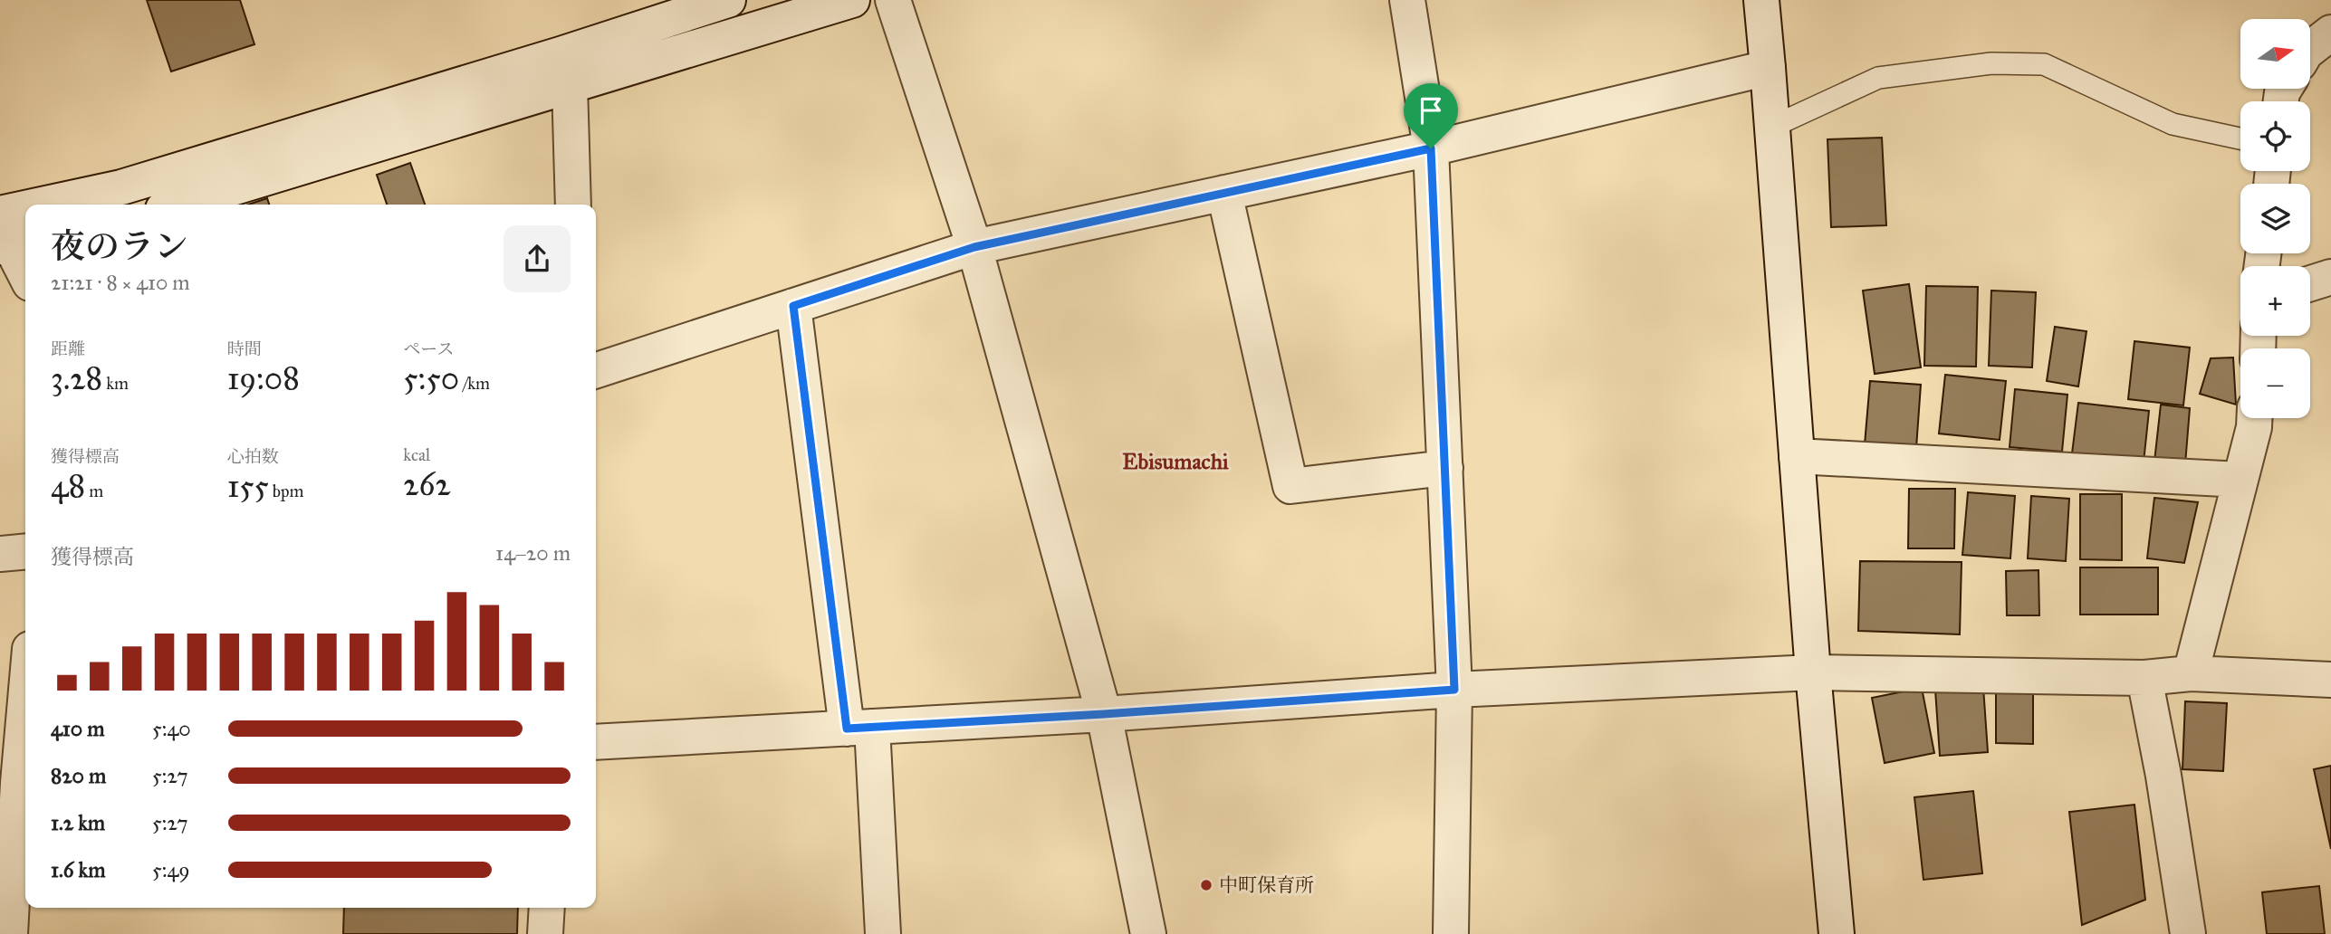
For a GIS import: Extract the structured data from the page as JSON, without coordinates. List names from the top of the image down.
{
  "districts": ["Ebisumachi"],
  "places": ["中町保育所"],
  "north": "right",
  "page": {
    "map_buttons": ["+", "−"],
    "heading": ["夜のラン", "21:21 · 8 × 410 m"],
    "stats": [
      ["距離", "3.28 km"],
      ["時間", "19:08"],
      ["ペース", "5:50 /km"],
      ["獲得標高", "48 m"],
      ["心拍数", "155 bpm"],
      ["kcal", "262"]
    ],
    "chart": ["獲得標高", "14–20 m"],
    "list": [
      {
        "name": "410 m",
        "note": "5:40"
      },
      {
        "name": "820 m",
        "note": "5:27"
      },
      {
        "name": "1.2 km",
        "note": "5:27"
      },
      {
        "name": "1.6 km",
        "note": "5:49"
      }
    ]
  }
}
